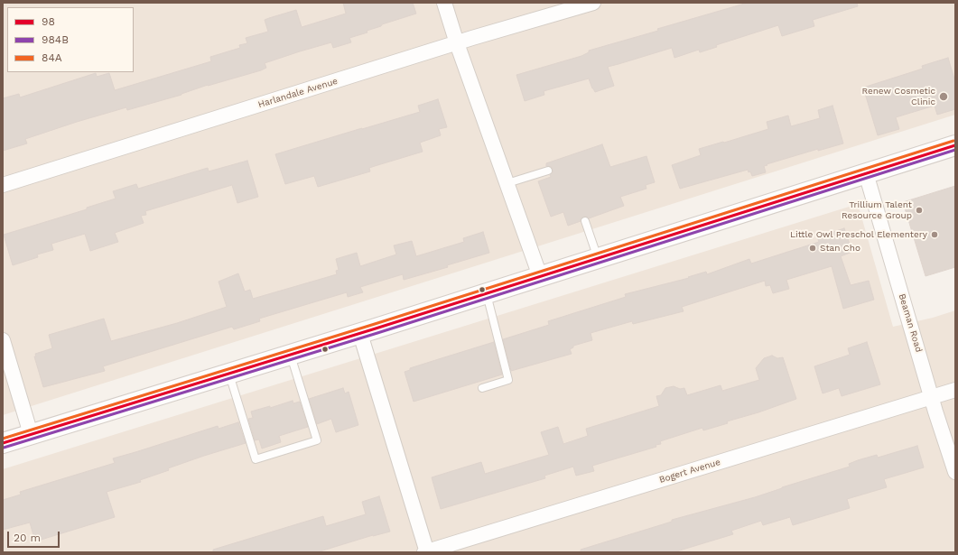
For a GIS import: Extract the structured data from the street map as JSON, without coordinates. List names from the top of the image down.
{
  "streets": {
    "street": ["Harlandale Avenue", "Beaman Road", "Bogert Avenue"]
  },
  "crossings": [
    ["Beaman Road", "Bogert Avenue"]
  ],
  "places": [
    "Renew Cosmetic Clinic",
    "Trillium Talent Resource Group",
    "Little Owl Preschol Elementery",
    "Stan Cho"
  ],
  "lines": ["transit line 84A", "transit line 98", "transit line 984B"],
  "legend": ["98", "984B", "84A"],
  "scale_bar": "20 m"
}
